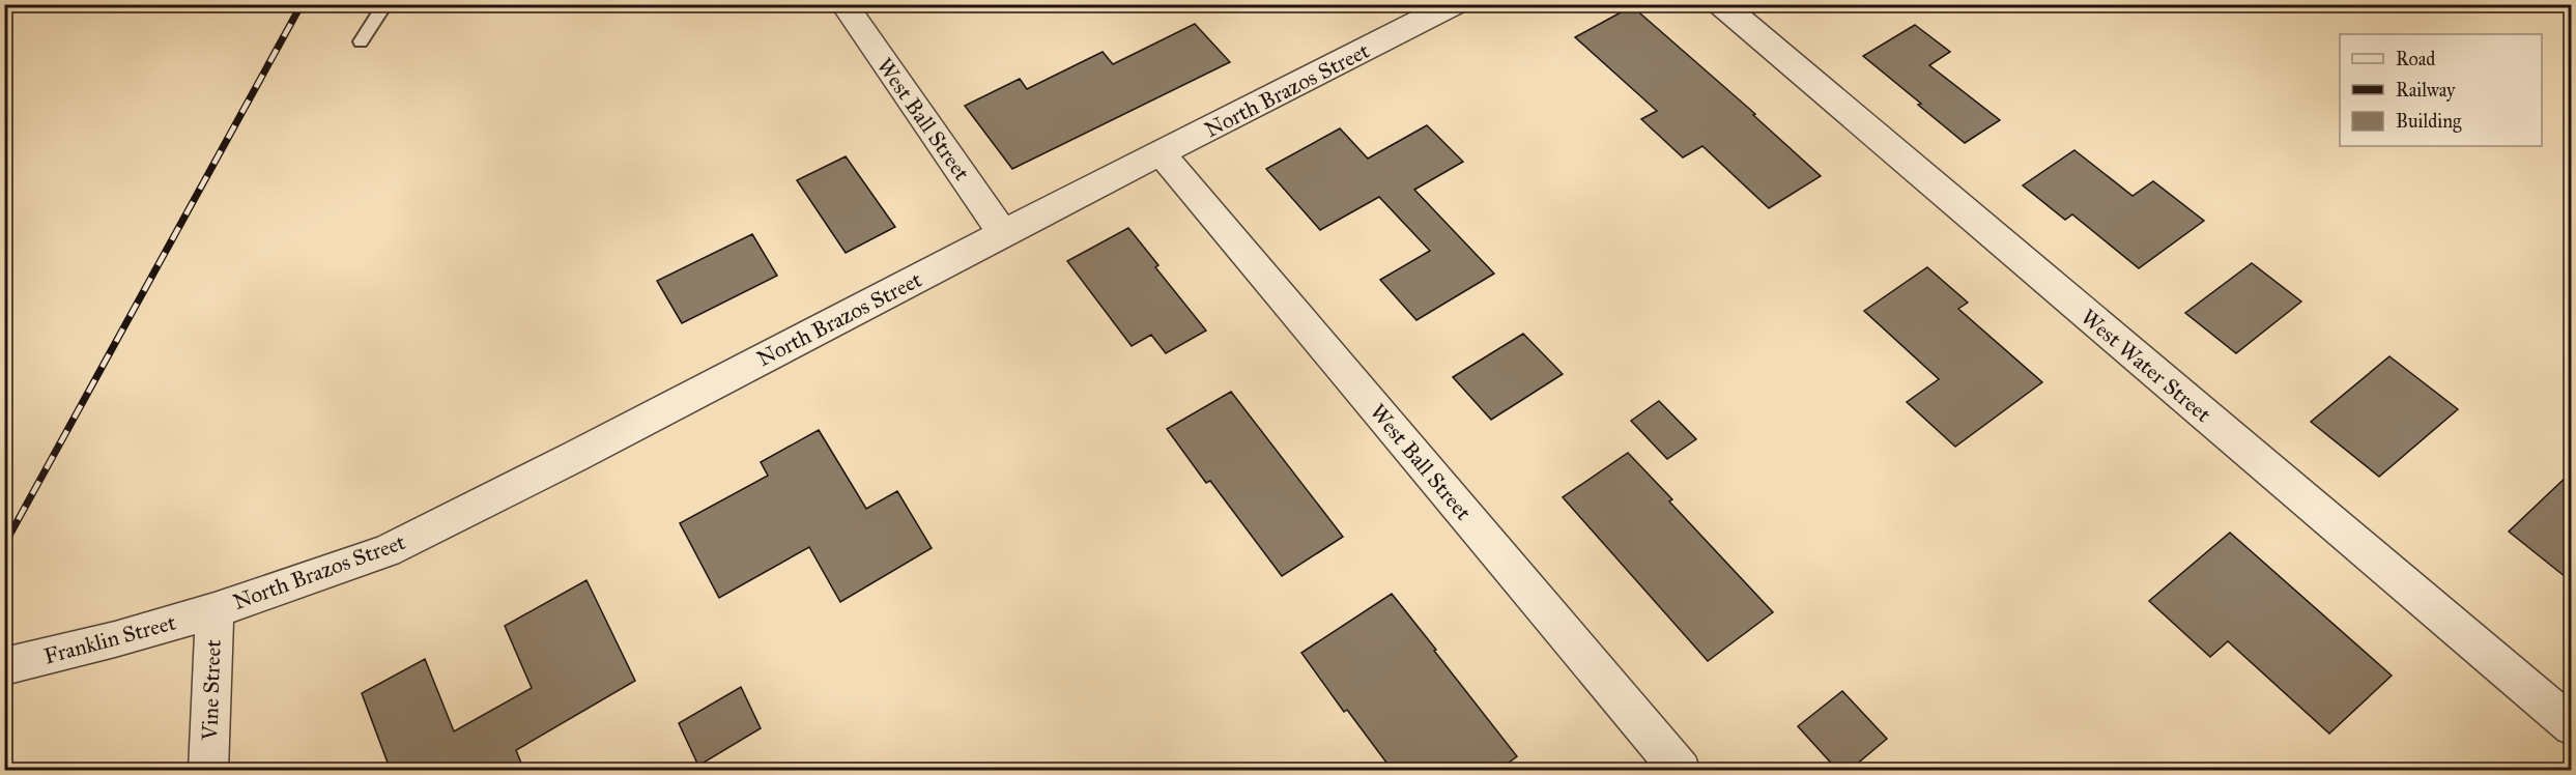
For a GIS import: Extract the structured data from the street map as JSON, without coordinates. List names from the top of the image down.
{
  "streets": {
    "street": [
      "North Brazos Street",
      "West Ball Street",
      "West Water Street",
      "Franklin Street",
      "Vine Street"
    ]
  },
  "crossings": [
    ["North Brazos Street", "West Ball Street"],
    ["North Brazos Street", "Franklin Street"],
    ["North Brazos Street", "Vine Street"],
    ["Franklin Street", "Vine Street"]
  ],
  "legend": ["Road", "Railway", "Building"]
}
